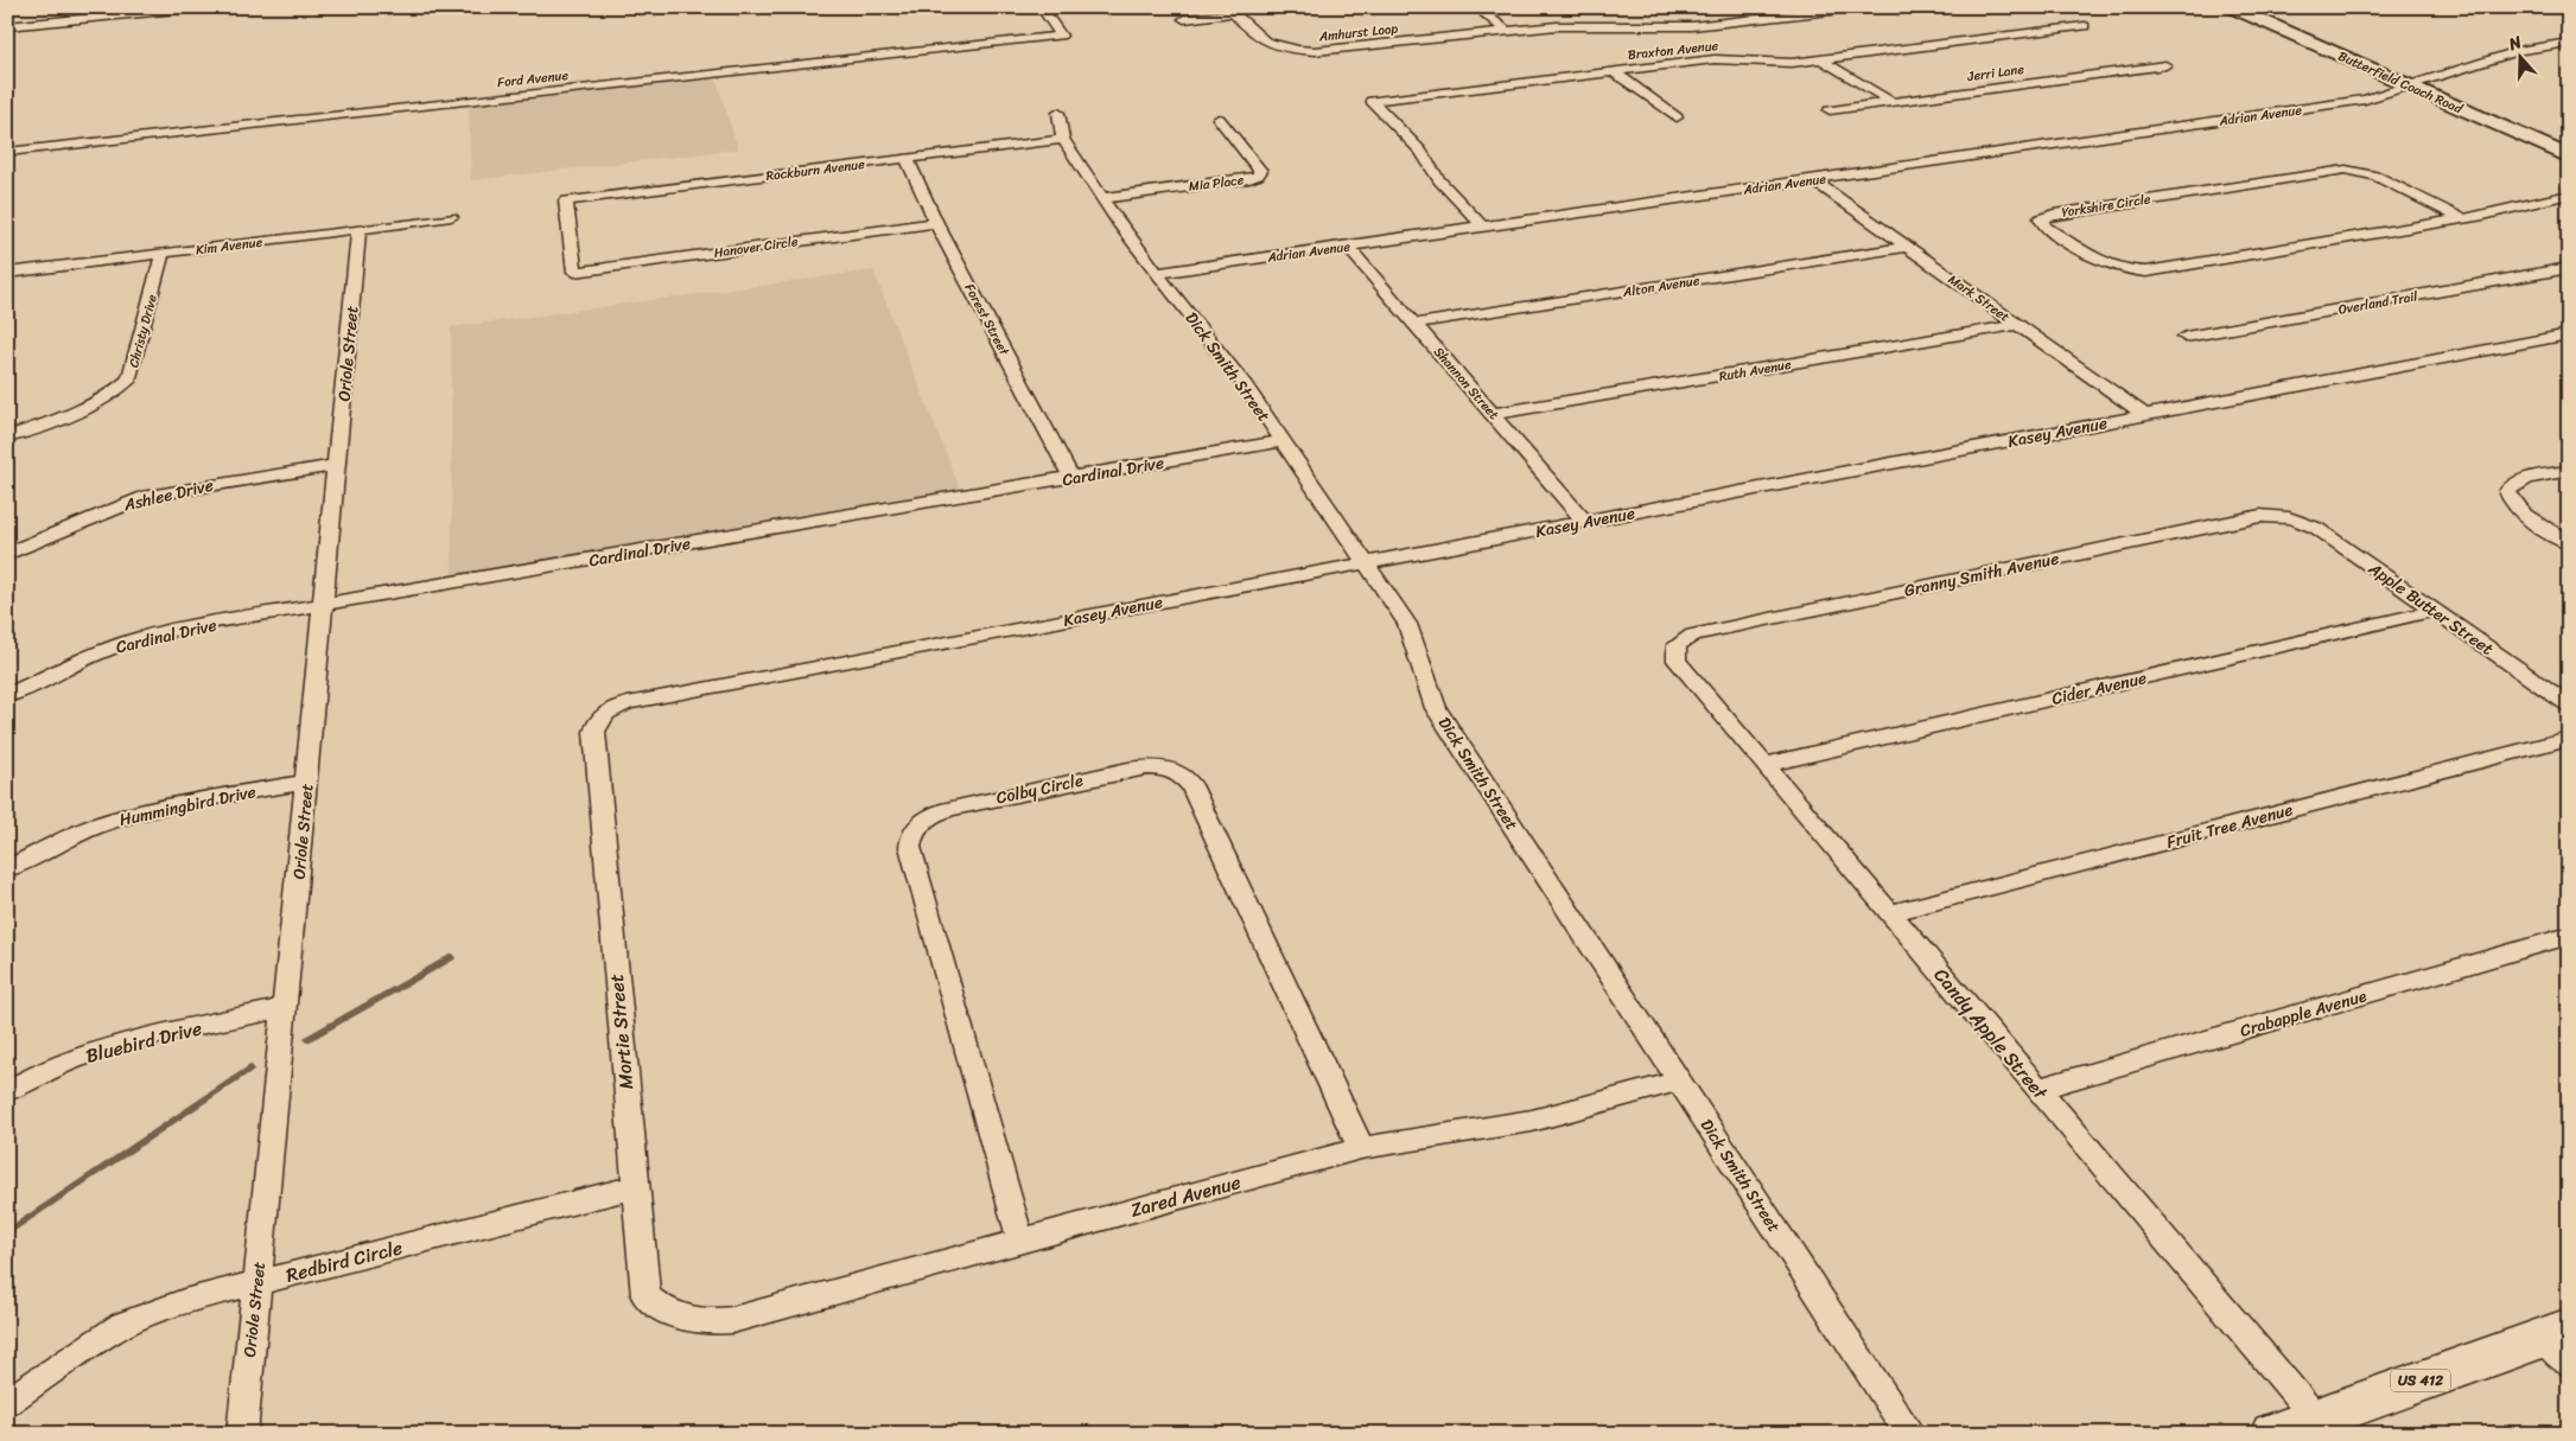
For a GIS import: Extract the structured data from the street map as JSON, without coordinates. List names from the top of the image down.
{
  "streets": {
    "highway": ["US 412"],
    "main road": ["Butterfield Coach Road"],
    "street": [
      "Amhurst Loop",
      "Braxton Avenue",
      "Jerri Lane",
      "Ford Avenue",
      "Adrian Avenue",
      "Rockburn Avenue",
      "Mia Place",
      "Yorkshire Circle",
      "Kim Avenue",
      "Hanover Circle",
      "Alton Avenue",
      "Mark Street",
      "Overland Trail",
      "Forest Street",
      "Christy Drive",
      "Oriole Street",
      "Dick Smith Street",
      "Ruth Avenue",
      "Shannon Street",
      "Kasey Avenue",
      "Cardinal Drive",
      "Ashlee Drive",
      "Granny Smith Avenue",
      "Apple Butter Street",
      "Cider Avenue",
      "Colby Circle",
      "Hummingbird Drive",
      "Fruit Tree Avenue",
      "Crabapple Avenue",
      "Mortie Street",
      "Candy Apple Street",
      "Bluebird Drive",
      "Zared Avenue",
      "Redbird Circle"
    ]
  },
  "crossings": [
    ["Braxton Avenue", "Adrian Avenue"],
    ["Butterfield Coach Road", "Adrian Avenue"],
    ["Adrian Avenue", "Mark Street"],
    ["Adrian Avenue", "Dick Smith Street"],
    ["Adrian Avenue", "Shannon Street"],
    ["Rockburn Avenue", "Hanover Circle"],
    ["Rockburn Avenue", "Forest Street"],
    ["Rockburn Avenue", "Dick Smith Street"],
    ["Mia Place", "Dick Smith Street"],
    ["Kim Avenue", "Christy Drive"],
    ["Kim Avenue", "Oriole Street"],
    ["Hanover Circle", "Forest Street"],
    ["Alton Avenue", "Mark Street"],
    ["Alton Avenue", "Shannon Street"],
    ["Mark Street", "Ruth Avenue"],
    ["Mark Street", "Kasey Avenue"],
    ["Forest Street", "Cardinal Drive"],
    ["Oriole Street", "Cardinal Drive"],
    ["Oriole Street", "Ashlee Drive"],
    ["Oriole Street", "Hummingbird Drive"],
    ["Oriole Street", "Bluebird Drive"],
    ["Oriole Street", "Redbird Circle"],
    ["Dick Smith Street", "Kasey Avenue"],
    ["Dick Smith Street", "Cardinal Drive"],
    ["Dick Smith Street", "Zared Avenue"],
    ["Ruth Avenue", "Shannon Street"],
    ["Shannon Street", "Kasey Avenue"],
    ["Kasey Avenue", "Mortie Street"],
    ["Granny Smith Avenue", "Apple Butter Street"],
    ["Granny Smith Avenue", "Candy Apple Street"],
    ["Apple Butter Street", "Cider Avenue"],
    ["Cider Avenue", "Candy Apple Street"],
    ["Colby Circle", "Zared Avenue"],
    ["Fruit Tree Avenue", "Candy Apple Street"],
    ["Crabapple Avenue", "Candy Apple Street"],
    ["Mortie Street", "Zared Avenue"],
    ["Mortie Street", "Redbird Circle"],
    ["Candy Apple Street", "US 412"]
  ],
  "north": "top"
}
